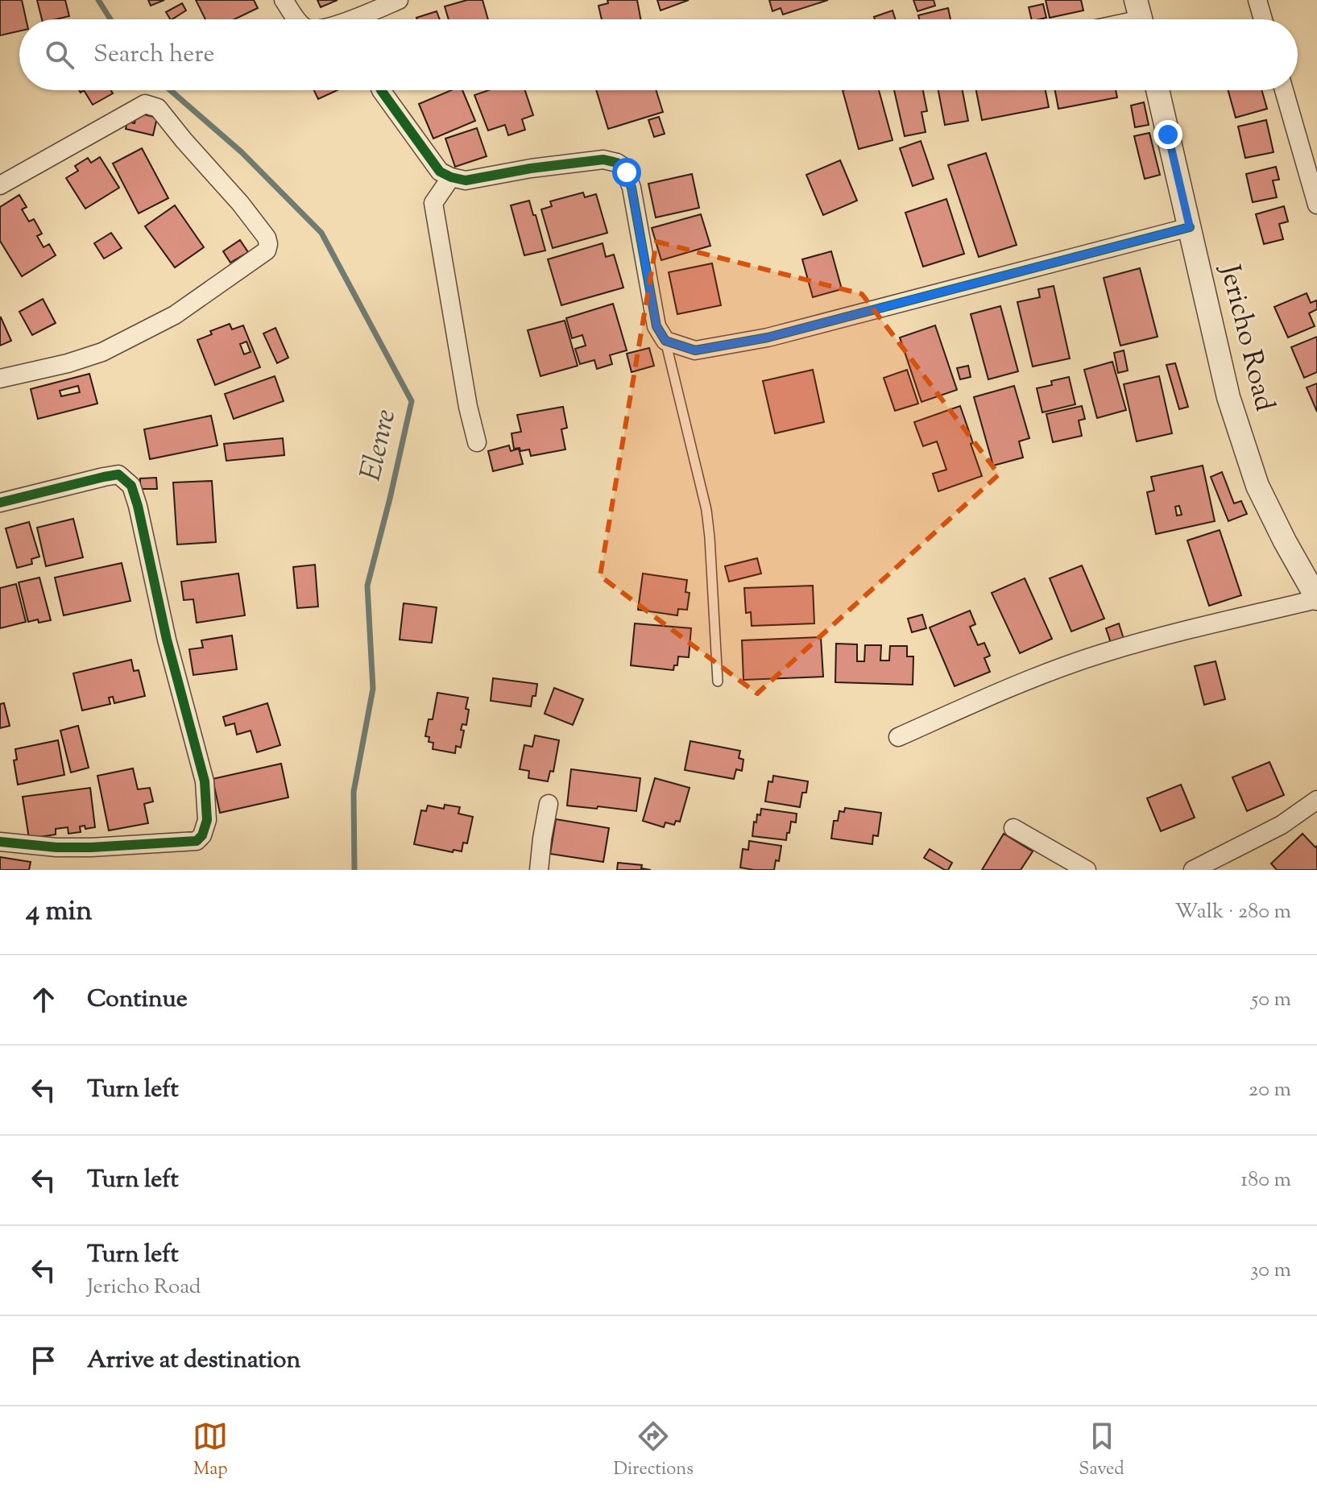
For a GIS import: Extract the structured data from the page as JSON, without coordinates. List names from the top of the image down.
{
  "streets": {
    "street": ["Jericho Road"]
  },
  "water": ["Elenre"],
  "page": {
    "search": "Search here",
    "heading": ["4 min", "Walk · 280 m"],
    "list": [
      ["Continue", "50 m"],
      ["Turn left", "20 m"],
      ["Turn left", "180 m"],
      ["Turn left", "Jericho Road", "30 m"],
      "Arrive at destination"
    ],
    "nav": ["Map", "Directions", "Saved"]
  }
}
